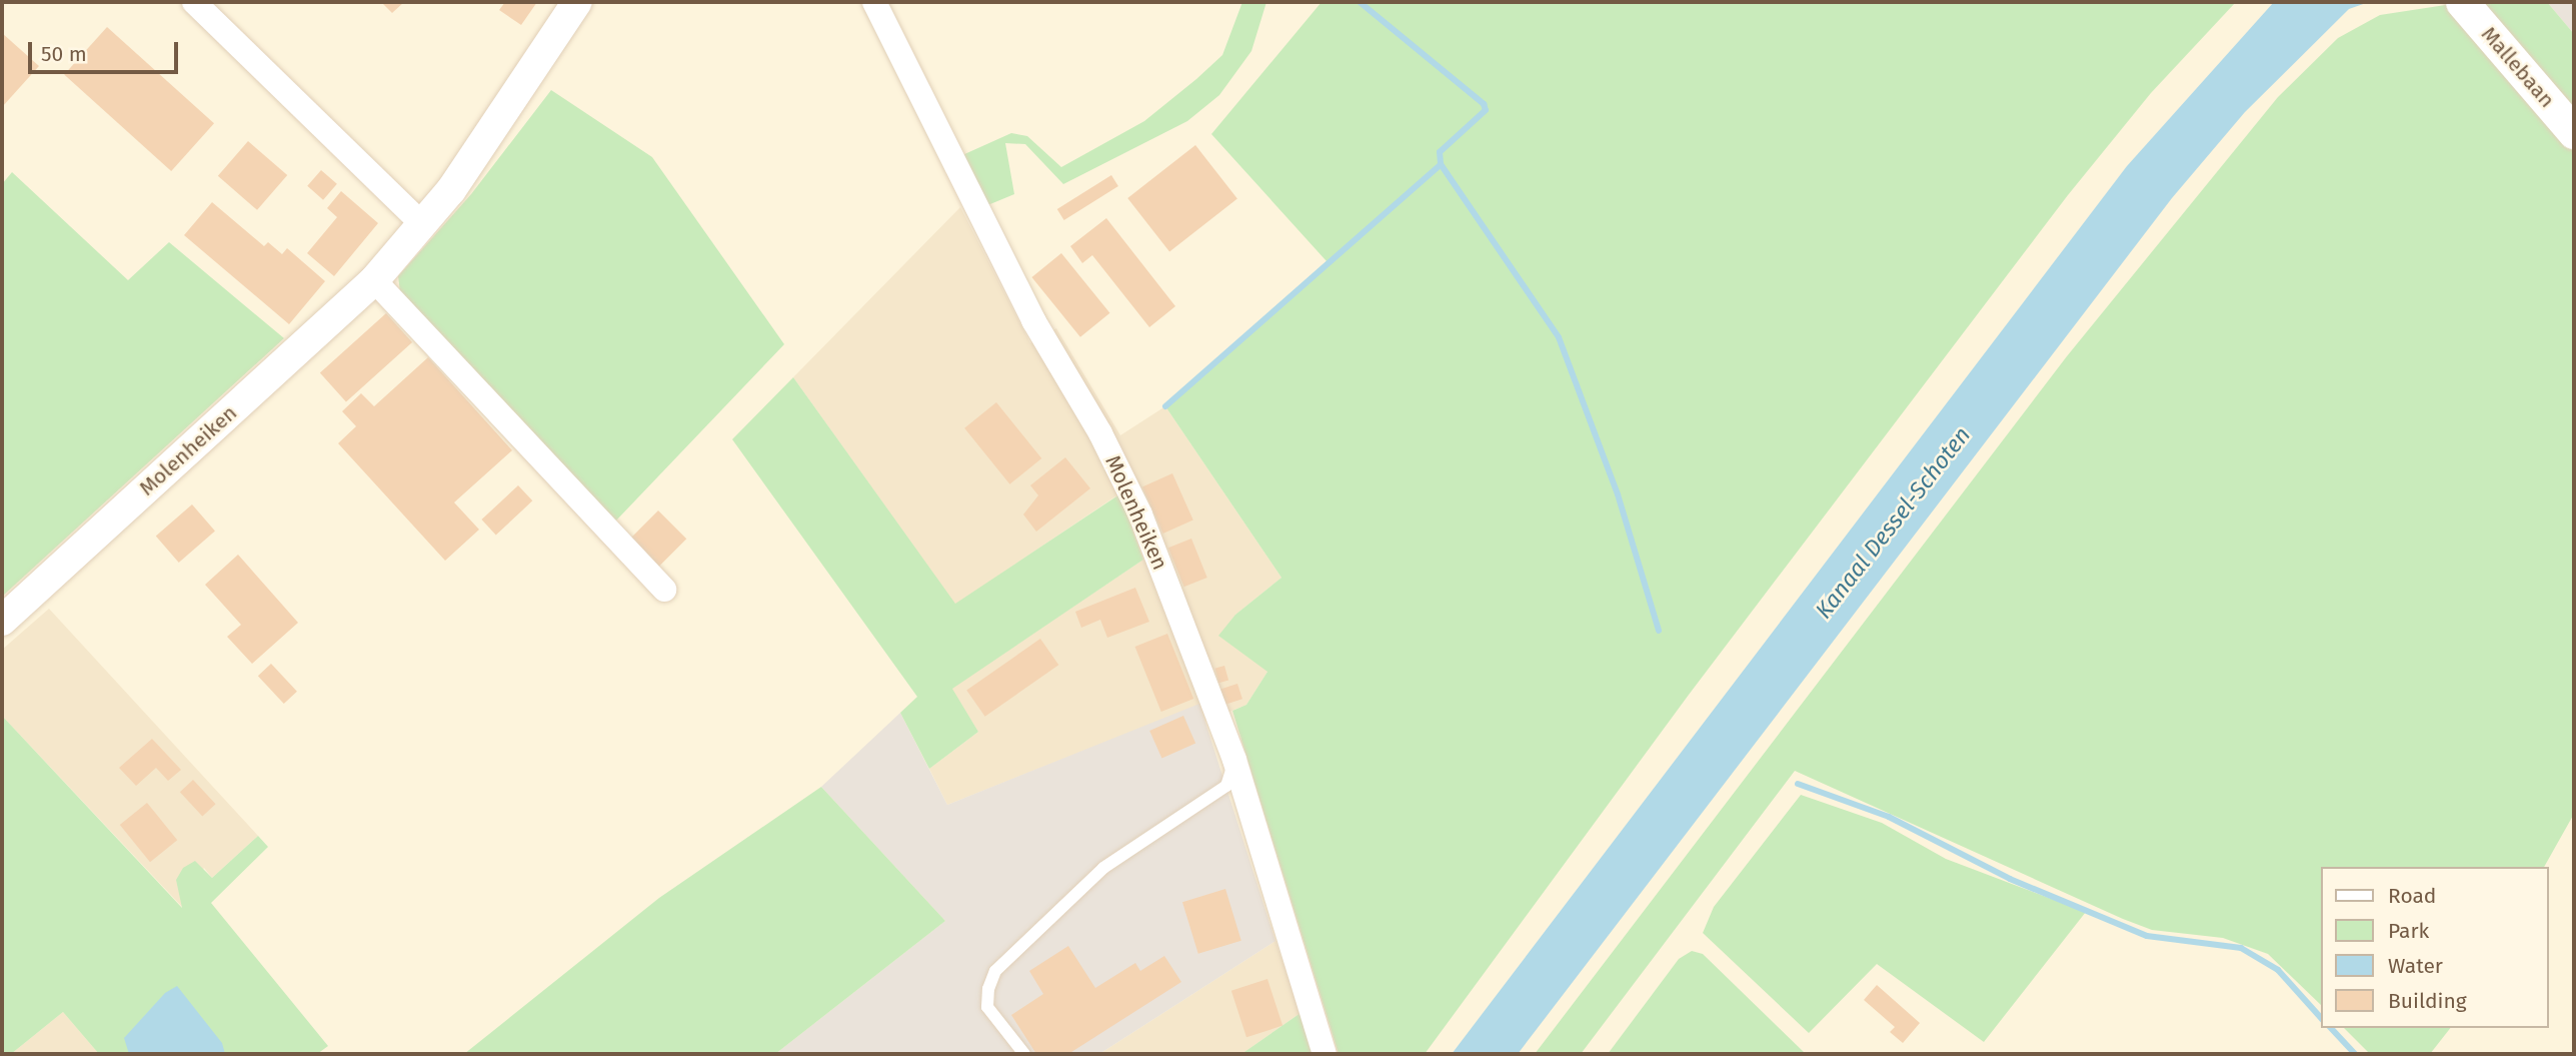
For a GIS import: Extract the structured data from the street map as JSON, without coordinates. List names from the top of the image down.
{
  "streets": {
    "main road": ["Mallebaan"],
    "street": ["Molenheiken"]
  },
  "water": ["Kanaal Dessel-Schoten"],
  "legend": [
    "Road",
    "Park",
    "Water",
    "Building"
  ],
  "scale_bar": "50 m"
}
